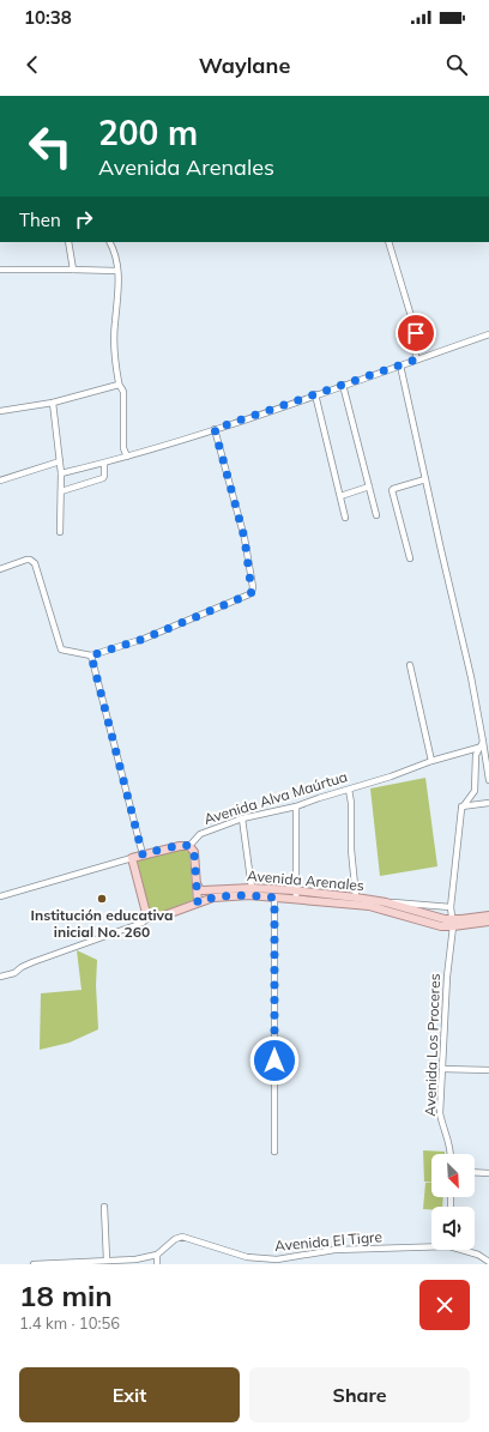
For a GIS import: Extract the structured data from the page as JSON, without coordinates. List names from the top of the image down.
{
  "streets": {
    "main road": ["Avenida Arenales"],
    "street": ["Avenida Alva Maúrtua", "Avenida Los Proceres", "Avenida El Tigre"]
  },
  "crossings": [
    ["Avenida Arenales", "Avenida Los Proceres"]
  ],
  "places": ["Institución educativa inicial No. 260"],
  "north": "bottom right",
  "page": {
    "status": "10:38",
    "header": "Waylane",
    "turn": ["200 m", "Avenida Arenales"],
    "then": "Then",
    "heading": ["18 min", "1.4 km · 10:56"],
    "buttons": ["Exit", "Share"]
  }
}
